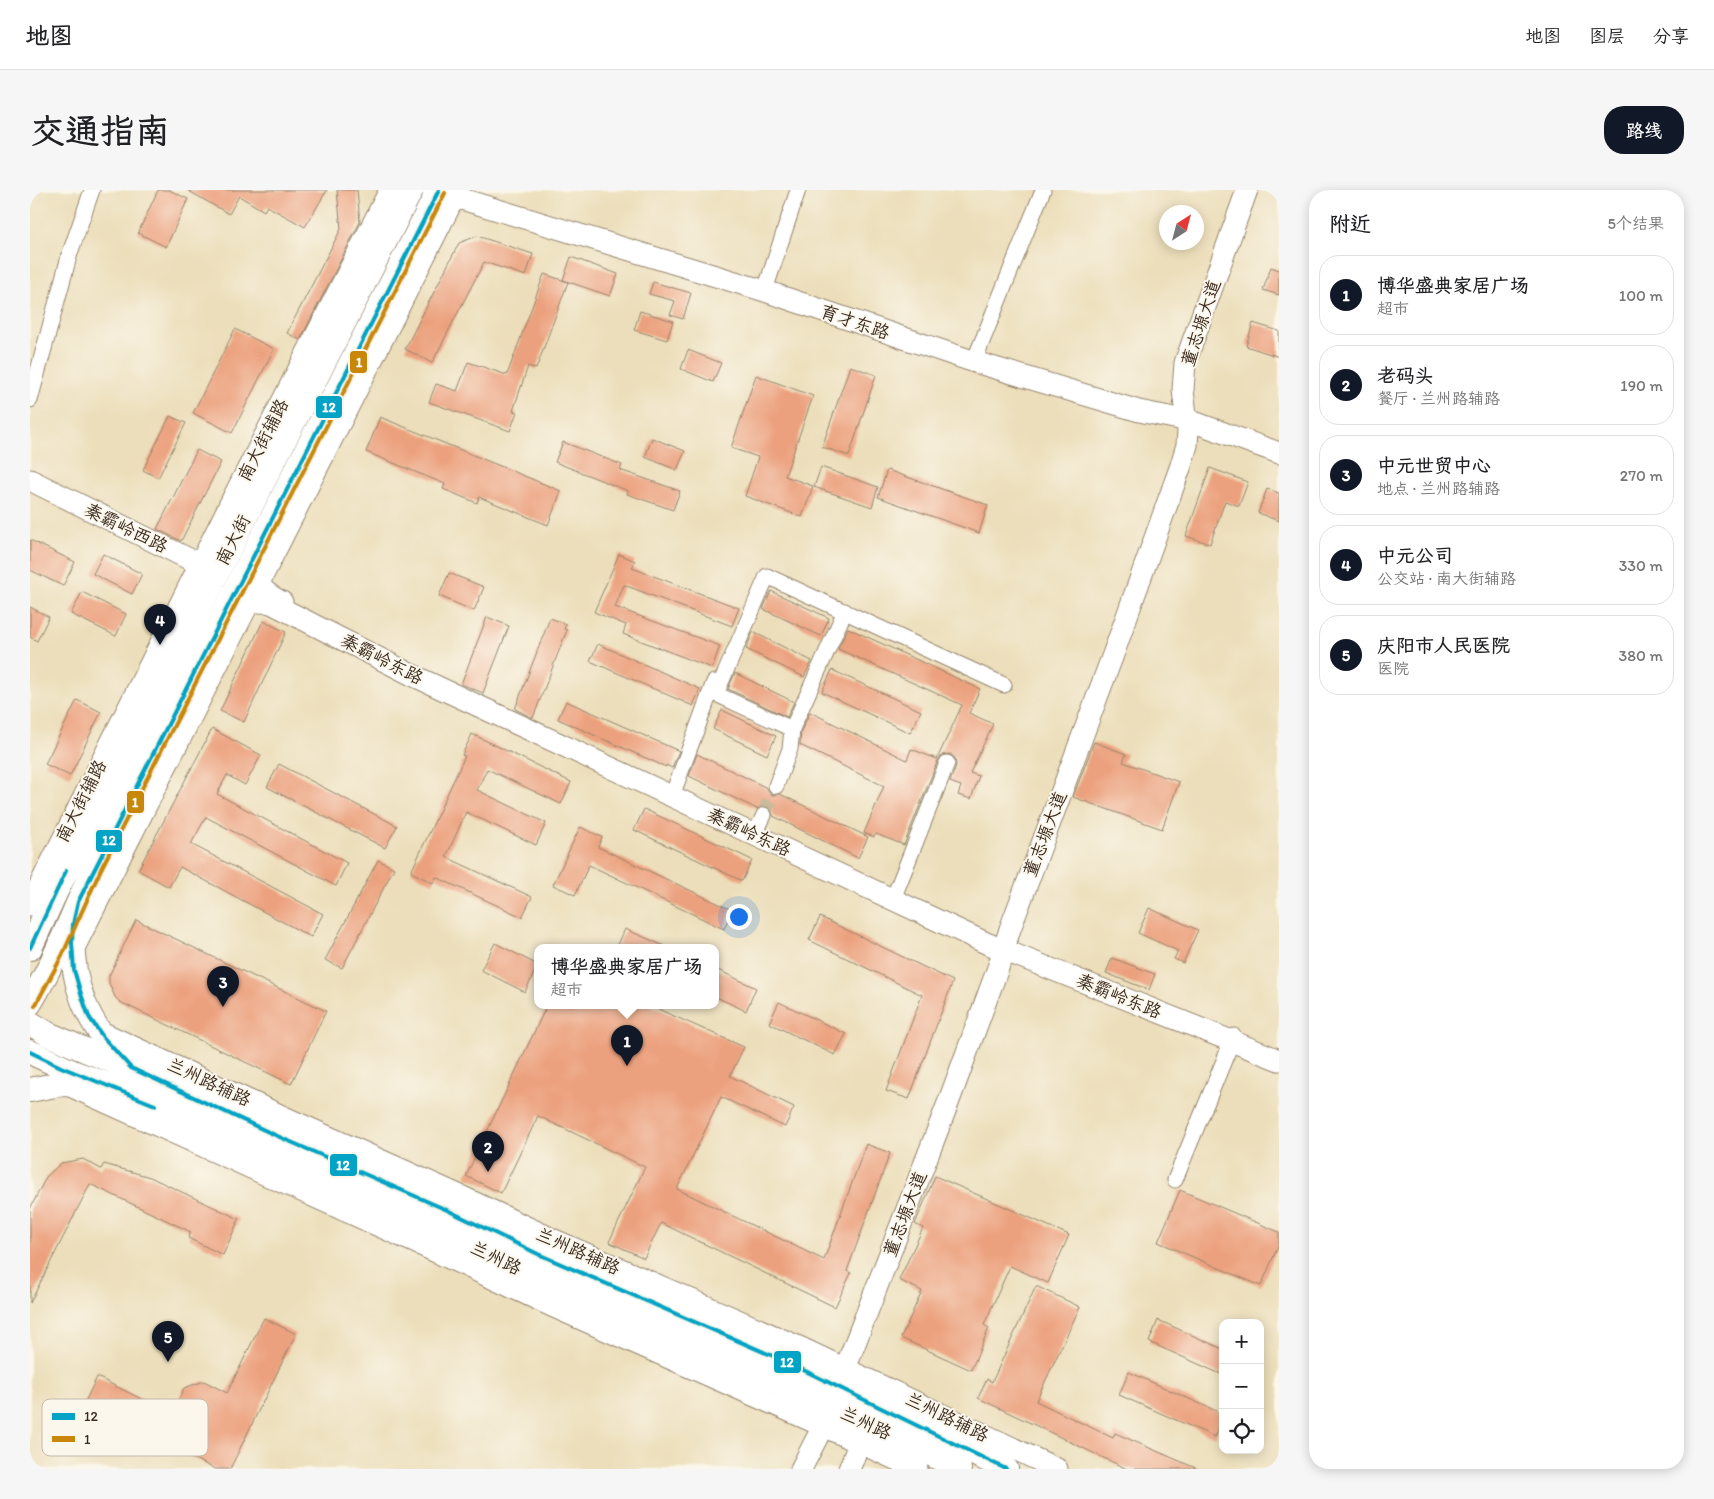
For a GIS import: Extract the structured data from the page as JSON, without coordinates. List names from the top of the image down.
{
  "streets": {
    "main road": ["南大街", "兰州路"],
    "street": [
      "育才东路",
      "董志塬大道",
      "南大街辅路",
      "秦霸岭西路",
      "秦霸岭东路",
      "兰州路辅路"
    ]
  },
  "crossings": [
    ["育才东路", "董志塬大道"],
    ["育才东路", "南大街"],
    ["董志塬大道", "秦霸岭东路"],
    ["董志塬大道", "兰州路辅路"],
    ["董志塬大道", "兰州路"],
    ["南大街辅路", "秦霸岭西路"],
    ["南大街", "秦霸岭东路"],
    ["兰州路辅路", "兰州路"]
  ],
  "lines": ["transit line 12", "transit line 1"],
  "legend": ["12", "1"],
  "north": "top right",
  "page": {
    "header": "地图",
    "nav": ["地图", "图层", "分享"],
    "buttons": "路线",
    "title": "交通指南",
    "heading": ["附近", "5个结果"],
    "list": [
      {
        "mark": "1",
        "name": "博华盛典家居广场",
        "note": "超市",
        "value": "100 m"
      },
      {
        "mark": "2",
        "name": "老码头",
        "note": "餐厅 · 兰州路辅路",
        "value": "190 m"
      },
      {
        "mark": "3",
        "name": "中元世贸中心",
        "note": "地点 · 兰州路辅路",
        "value": "270 m"
      },
      {
        "mark": "4",
        "name": "中元公司",
        "note": "公交站 · 南大街辅路",
        "value": "330 m"
      },
      {
        "mark": "5",
        "name": "庆阳市人民医院",
        "note": "医院",
        "value": "380 m"
      }
    ],
    "pins": [
      "4",
      "3",
      "1",
      "2",
      "5"
    ],
    "popup": ["博华盛典家居广场", "超市"],
    "map_buttons": ["+", "−"]
  }
}
